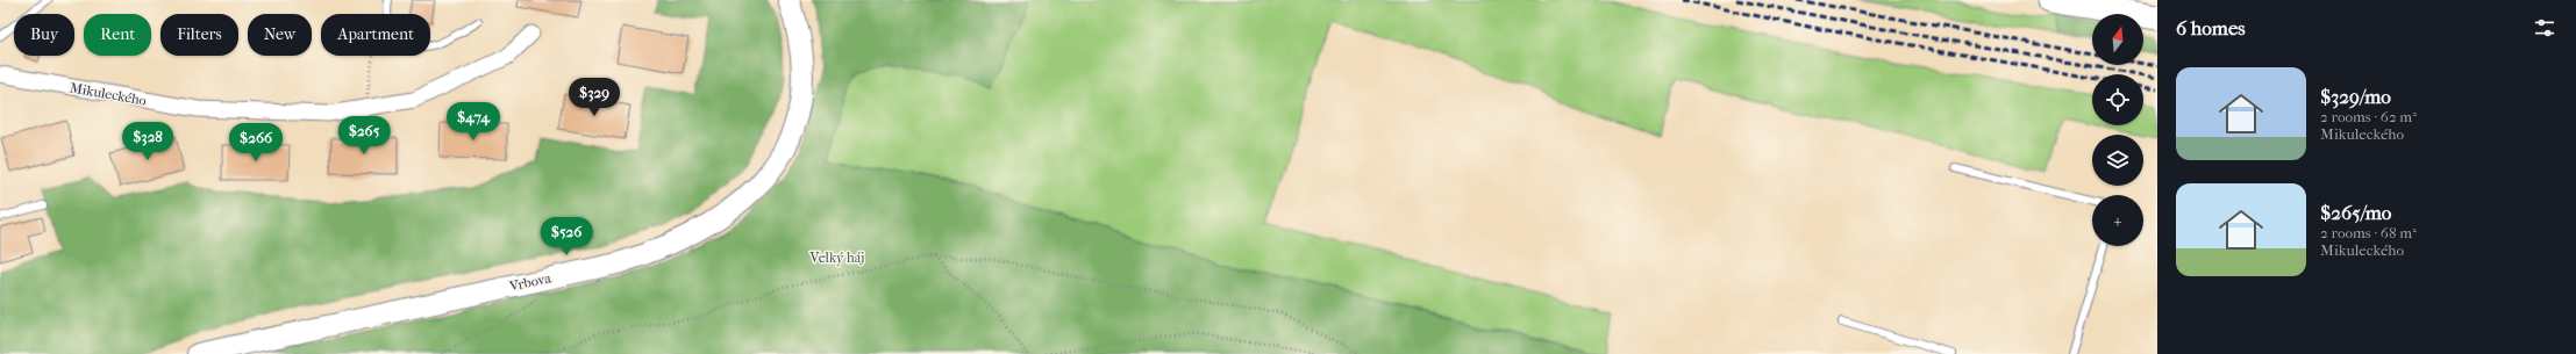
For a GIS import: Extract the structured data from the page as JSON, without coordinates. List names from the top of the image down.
{
  "streets": {
    "main road": ["Vrbova"],
    "street": ["Mikuleckého"]
  },
  "parks": ["Velký háj"],
  "north": "top",
  "page": {
    "heading": "6 homes",
    "map_buttons": "+",
    "chip": [
      "Buy",
      "Rent",
      "Filters",
      "New",
      "Apartment"
    ],
    "list": [
      {
        "name": "$329/mo",
        "note": "2 rooms · 62 m² · Mikuleckého"
      },
      {
        "name": "$265/mo",
        "note": "2 rooms · 68 m² · Mikuleckého"
      }
    ],
    "price": [
      "$329",
      "$474",
      "$265",
      "$328",
      "$266",
      "$526"
    ]
  }
}
